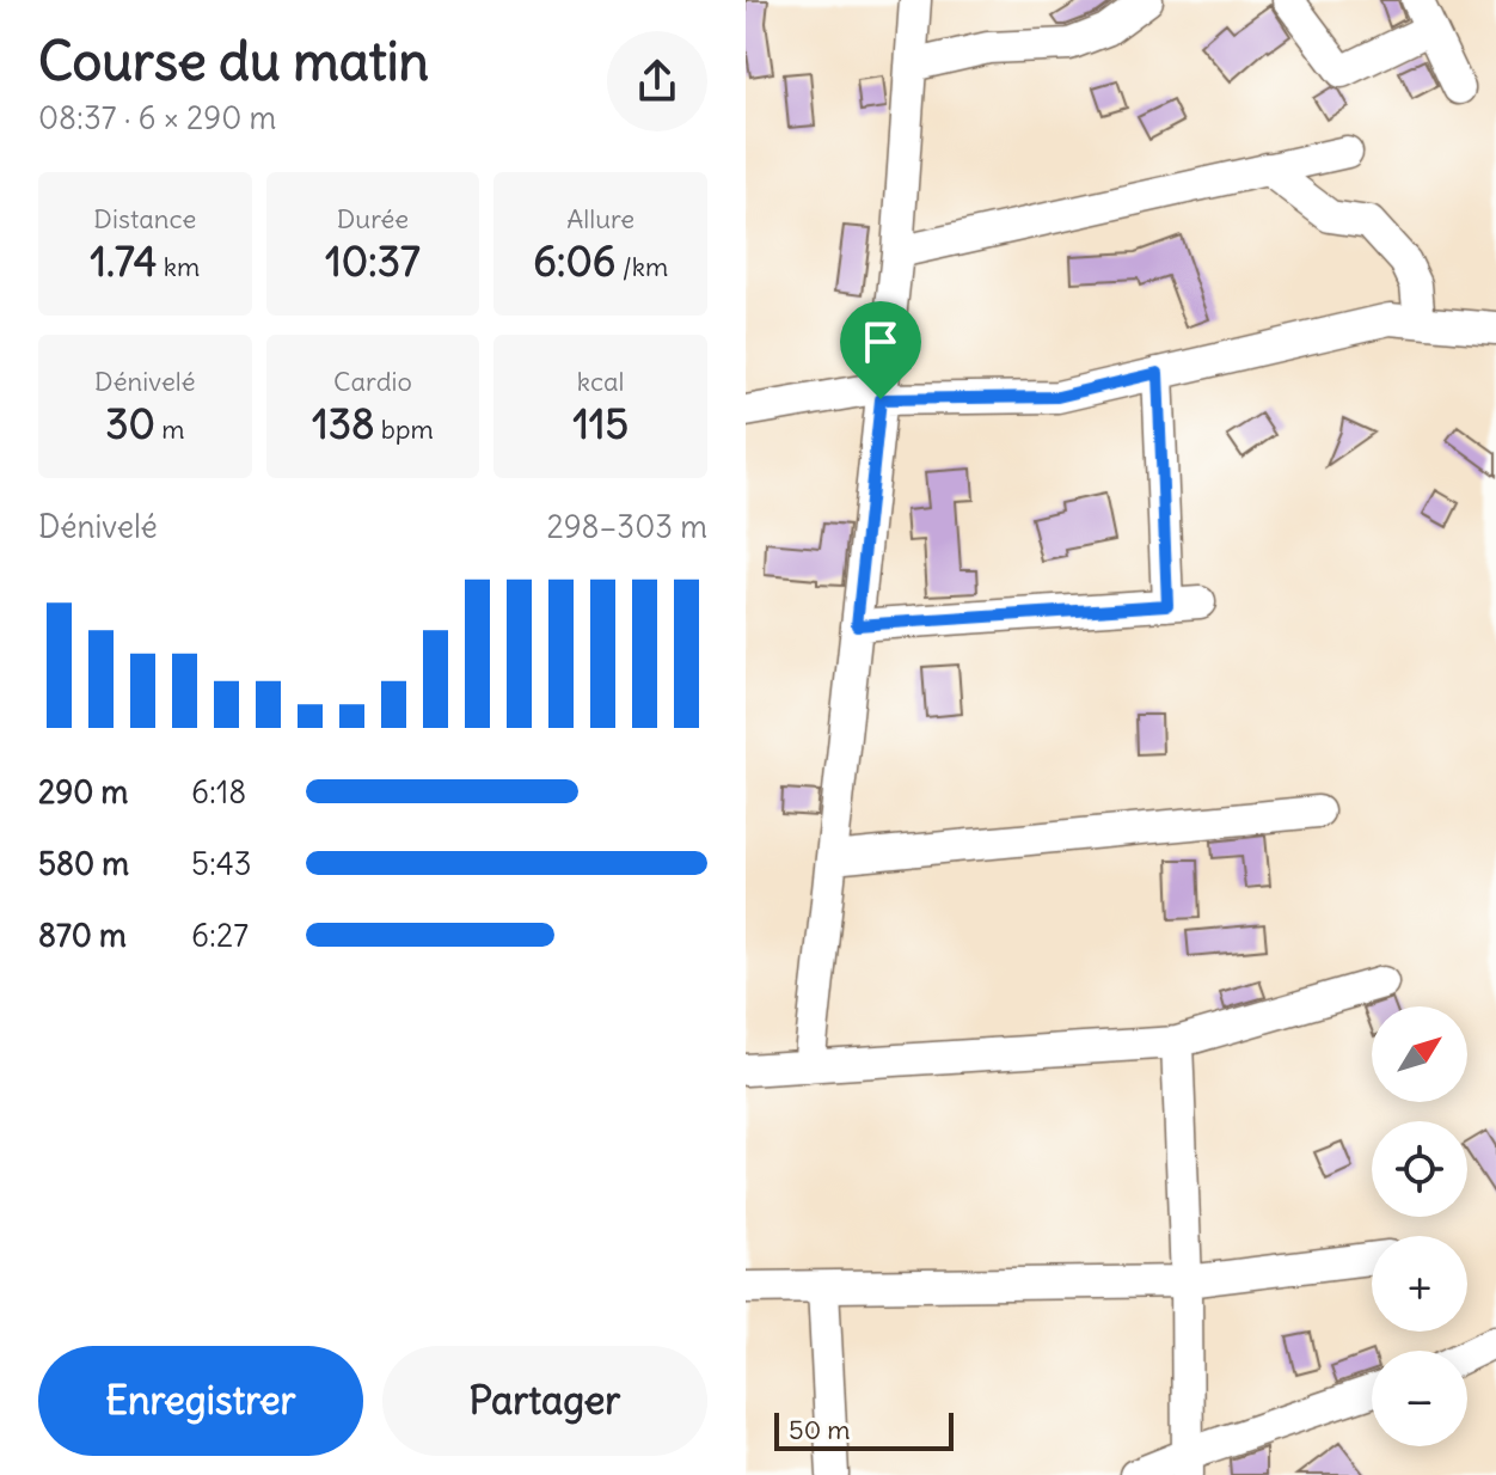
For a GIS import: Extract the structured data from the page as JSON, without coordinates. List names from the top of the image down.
{
  "scale_bar": "50 m",
  "north": "top right",
  "page": {
    "heading": ["Course du matin", "08:37 · 6 × 290 m"],
    "stats": [
      ["Distance", "1.74 km"],
      ["Durée", "10:37"],
      ["Allure", "6:06 /km"],
      ["Dénivelé", "30 m"],
      ["Cardio", "138 bpm"],
      ["kcal", "115"]
    ],
    "chart": ["Dénivelé", "298–303 m"],
    "list": [
      {
        "name": "290 m",
        "note": "6:18"
      },
      {
        "name": "580 m",
        "note": "5:43"
      },
      {
        "name": "870 m",
        "note": "6:27"
      }
    ],
    "map_buttons": ["+", "−"],
    "buttons": ["Enregistrer", "Partager"],
    "scale": "50 m"
  }
}
